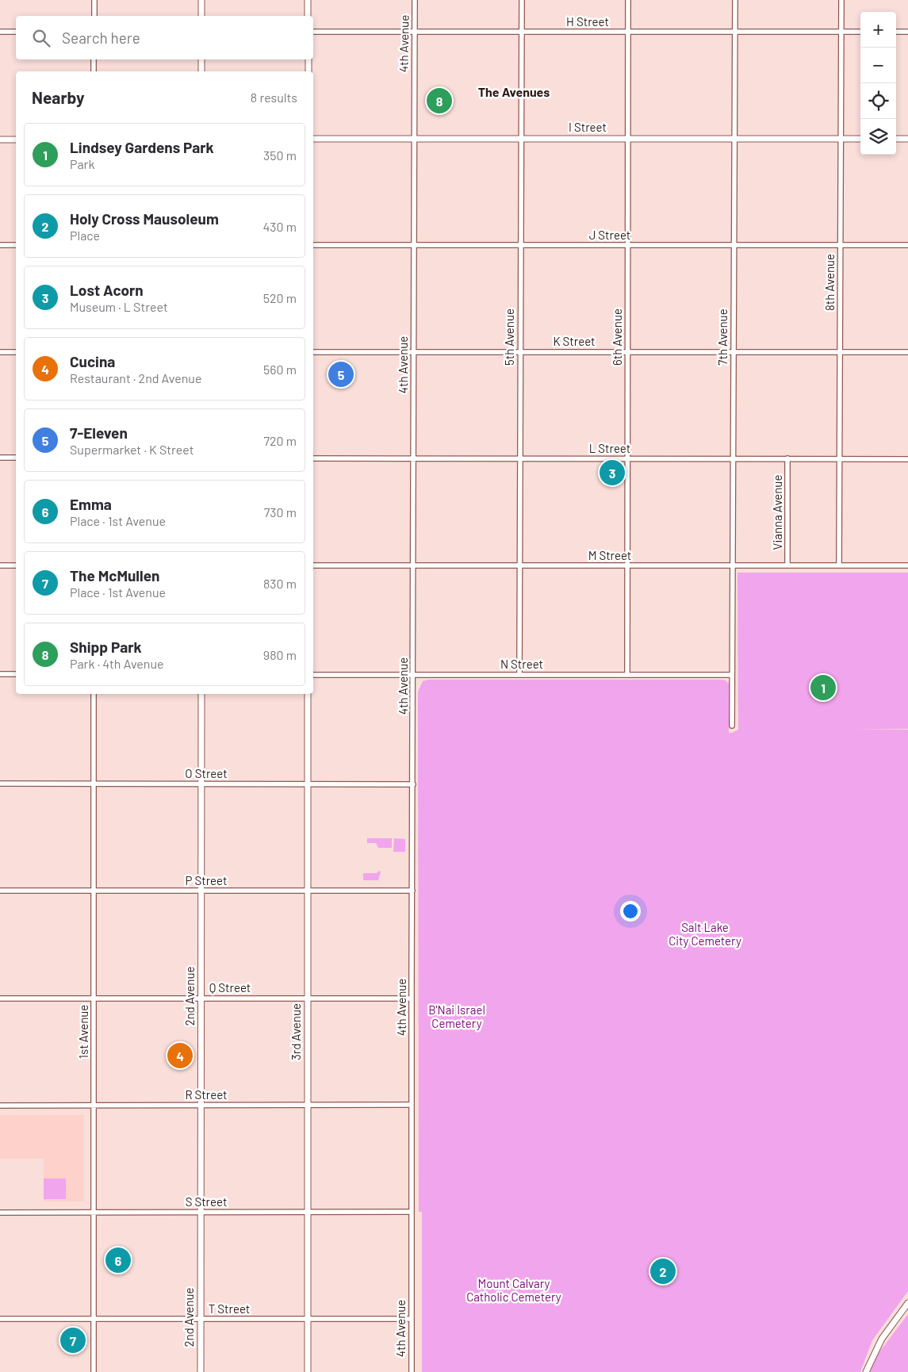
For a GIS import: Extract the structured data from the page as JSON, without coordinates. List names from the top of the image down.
{
  "streets": {
    "street": [
      "H Street",
      "4th Avenue",
      "I Street",
      "J Street",
      "8th Avenue",
      "5th Avenue",
      "6th Avenue",
      "7th Avenue",
      "K Street",
      "L Street",
      "Vianna Avenue",
      "M Street",
      "N Street",
      "O Street",
      "P Street",
      "Q Street",
      "2nd Avenue",
      "1st Avenue",
      "3rd Avenue",
      "R Street",
      "S Street",
      "T Street"
    ]
  },
  "crossings": [
    ["H Street", "4th Avenue"],
    ["H Street", "8th Avenue"],
    ["H Street", "5th Avenue"],
    ["H Street", "6th Avenue"],
    ["H Street", "7th Avenue"],
    ["4th Avenue", "I Street"],
    ["4th Avenue", "J Street"],
    ["4th Avenue", "K Street"],
    ["4th Avenue", "L Street"],
    ["4th Avenue", "M Street"],
    ["4th Avenue", "N Street"],
    ["4th Avenue", "O Street"],
    ["4th Avenue", "P Street"],
    ["4th Avenue", "Q Street"],
    ["4th Avenue", "R Street"],
    ["4th Avenue", "S Street"],
    ["4th Avenue", "T Street"],
    ["I Street", "8th Avenue"],
    ["I Street", "5th Avenue"],
    ["I Street", "6th Avenue"],
    ["I Street", "7th Avenue"],
    ["J Street", "8th Avenue"],
    ["J Street", "5th Avenue"],
    ["J Street", "6th Avenue"],
    ["J Street", "7th Avenue"],
    ["8th Avenue", "K Street"],
    ["8th Avenue", "L Street"],
    ["8th Avenue", "M Street"],
    ["5th Avenue", "K Street"],
    ["5th Avenue", "L Street"],
    ["5th Avenue", "M Street"],
    ["5th Avenue", "N Street"],
    ["6th Avenue", "K Street"],
    ["6th Avenue", "L Street"],
    ["6th Avenue", "M Street"],
    ["6th Avenue", "N Street"],
    ["7th Avenue", "K Street"],
    ["7th Avenue", "L Street"],
    ["7th Avenue", "M Street"],
    ["7th Avenue", "N Street"],
    ["L Street", "Vianna Avenue"],
    ["Vianna Avenue", "M Street"],
    ["O Street", "2nd Avenue"],
    ["O Street", "1st Avenue"],
    ["O Street", "3rd Avenue"],
    ["P Street", "2nd Avenue"],
    ["P Street", "1st Avenue"],
    ["P Street", "3rd Avenue"],
    ["Q Street", "2nd Avenue"],
    ["Q Street", "1st Avenue"],
    ["Q Street", "3rd Avenue"],
    ["2nd Avenue", "R Street"],
    ["2nd Avenue", "S Street"],
    ["2nd Avenue", "T Street"],
    ["1st Avenue", "R Street"],
    ["1st Avenue", "S Street"],
    ["1st Avenue", "T Street"],
    ["3rd Avenue", "R Street"],
    ["3rd Avenue", "S Street"],
    ["3rd Avenue", "T Street"]
  ],
  "districts": ["The Avenues"],
  "parks": ["Salt Lake City Cemetery", "B'Nai Israel Cemetery", "Mount Calvary Catholic Cemetery"],
  "page": {
    "map_buttons": ["+", "−"],
    "search": "Search here",
    "heading": ["Nearby", "8 results"],
    "pins": [
      "8",
      "5",
      "3",
      "1",
      "4",
      "6",
      "2",
      "7"
    ],
    "list": [
      {
        "mark": "1",
        "name": "Lindsey Gardens Park",
        "note": "Park",
        "value": "350 m"
      },
      {
        "mark": "2",
        "name": "Holy Cross Mausoleum",
        "note": "Place",
        "value": "430 m"
      },
      {
        "mark": "3",
        "name": "Lost Acorn",
        "note": "Museum · L Street",
        "value": "520 m"
      },
      {
        "mark": "4",
        "name": "Cucina",
        "note": "Restaurant · 2nd Avenue",
        "value": "560 m"
      },
      {
        "mark": "5",
        "name": "7-Eleven",
        "note": "Supermarket · K Street",
        "value": "720 m"
      },
      {
        "mark": "6",
        "name": "Emma",
        "note": "Place · 1st Avenue",
        "value": "730 m"
      },
      {
        "mark": "7",
        "name": "The McMullen",
        "note": "Place · 1st Avenue",
        "value": "830 m"
      },
      {
        "mark": "8",
        "name": "Shipp Park",
        "note": "Park · 4th Avenue",
        "value": "980 m"
      }
    ]
  }
}
